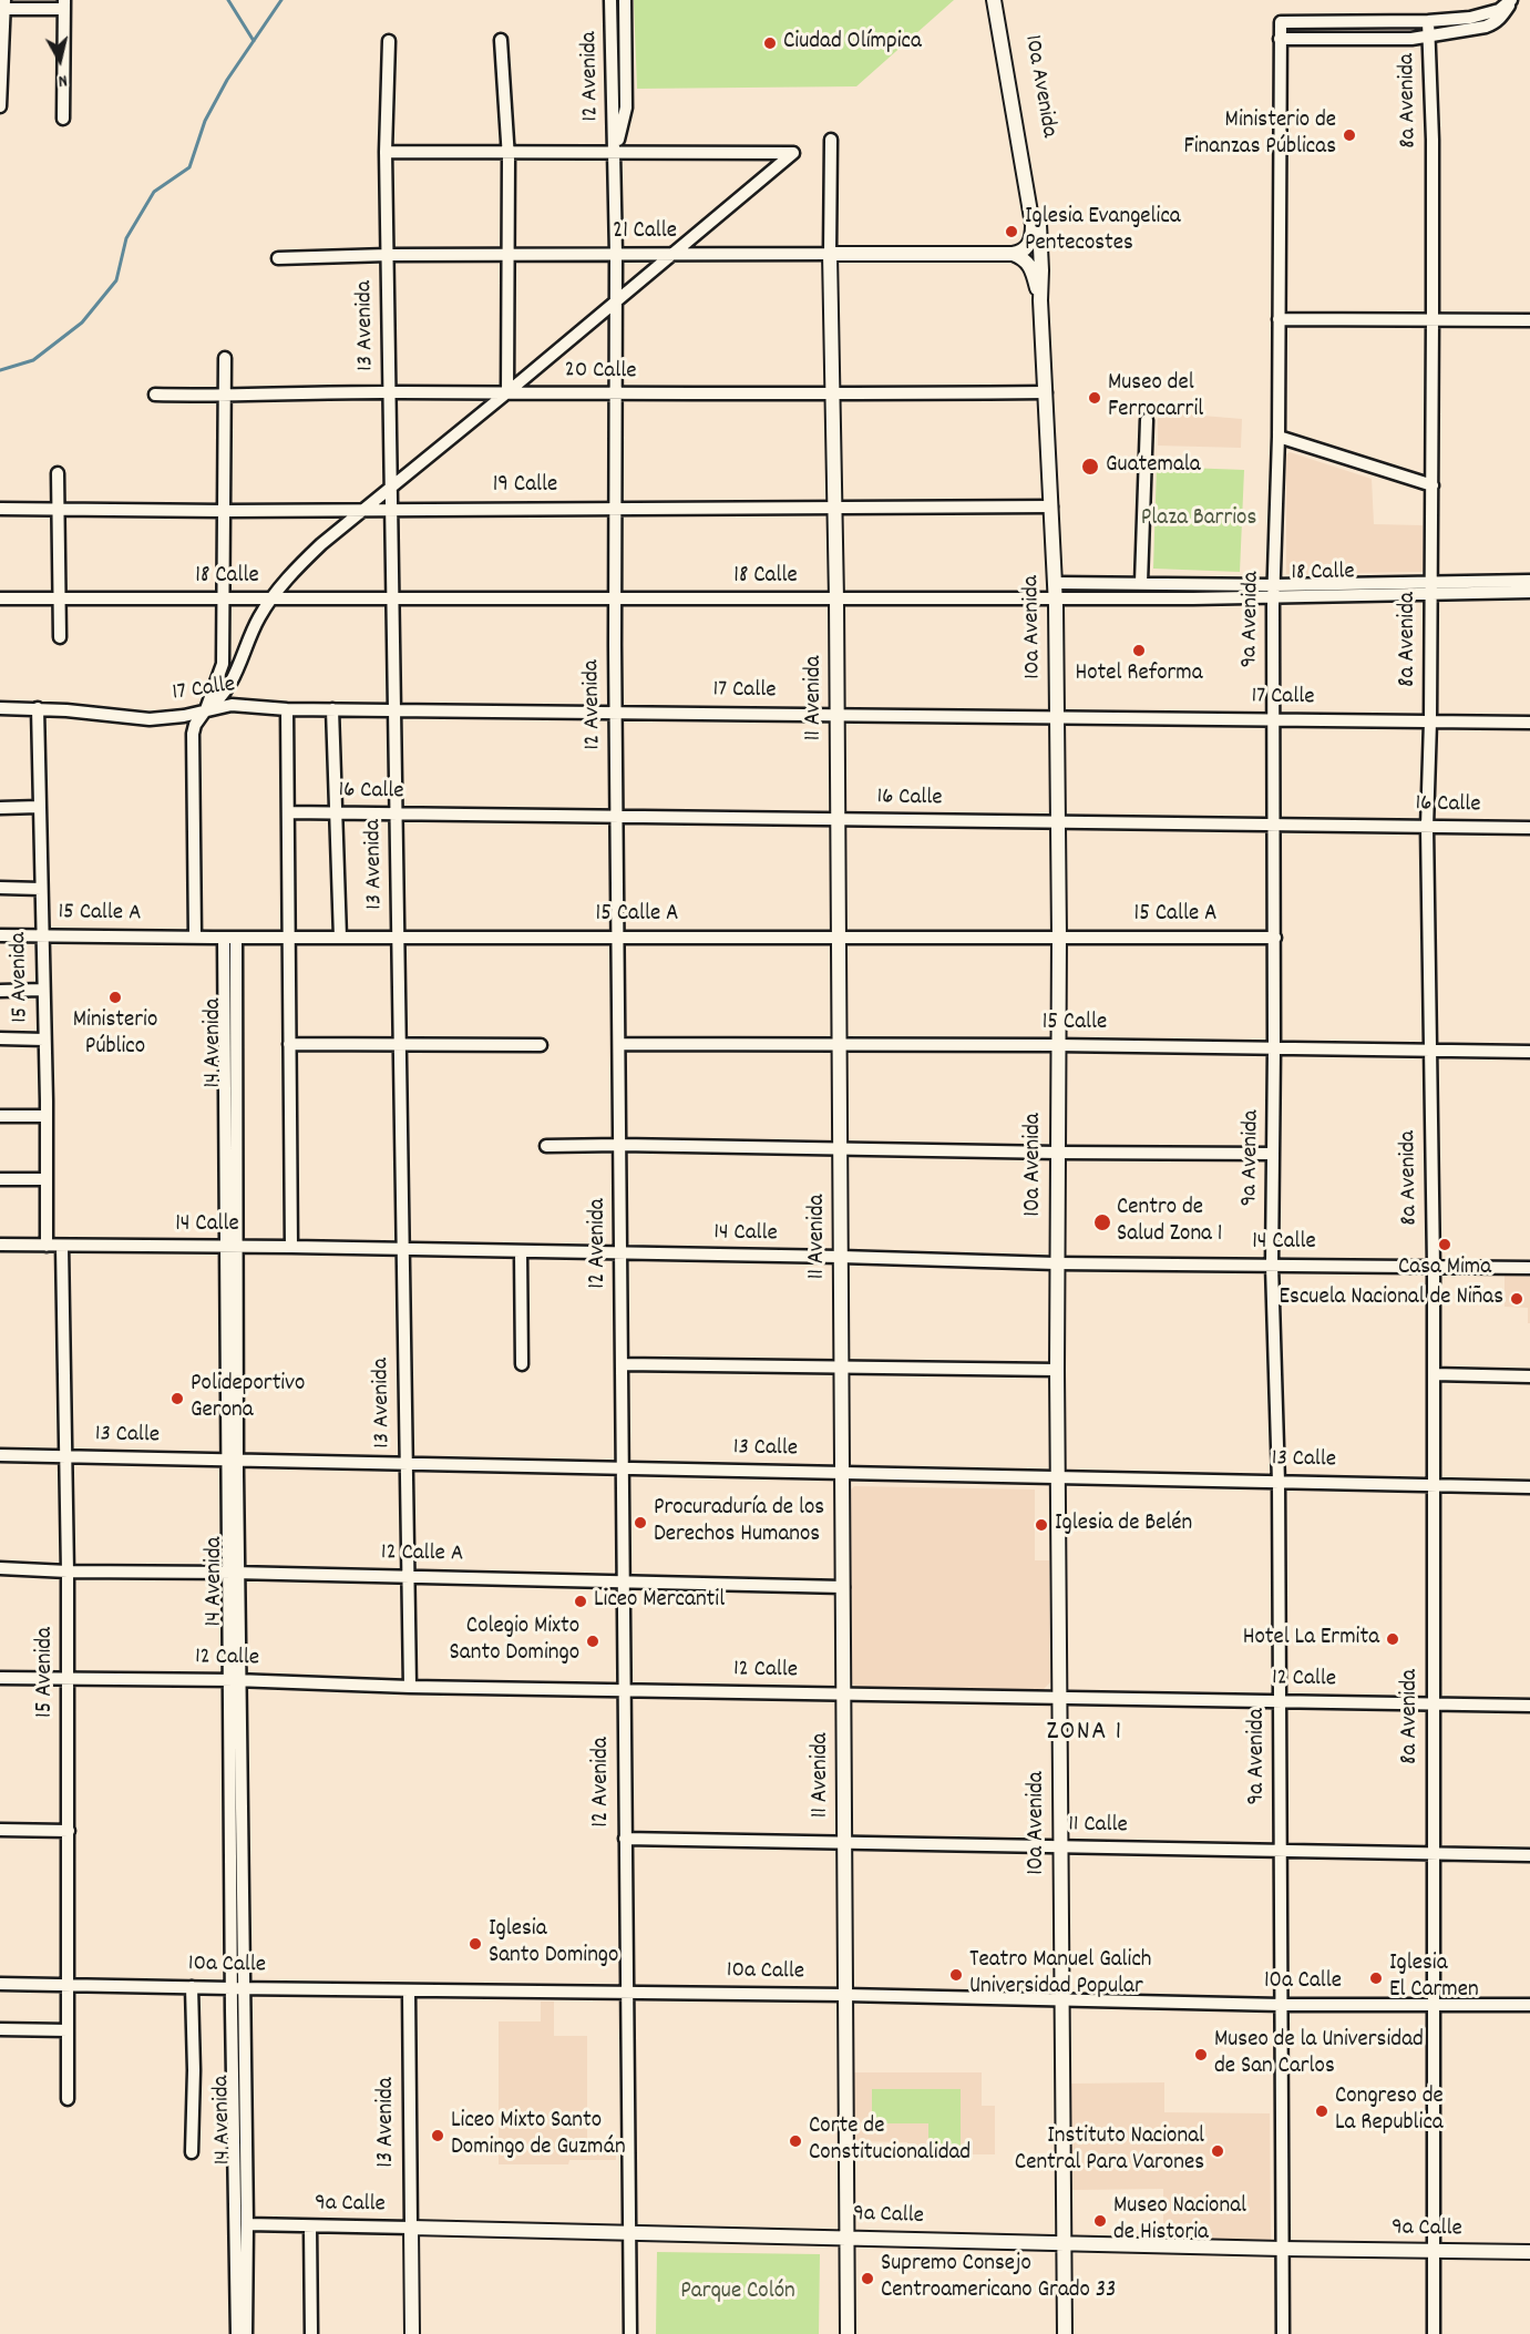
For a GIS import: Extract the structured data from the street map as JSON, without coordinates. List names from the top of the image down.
{
  "streets": {
    "main road": [
      "10a Avenida",
      "21 Calle",
      "13 Avenida",
      "11 Avenida",
      "9a Calle"
    ],
    "street": [
      "12 Avenida",
      "8a Avenida",
      "20 Calle",
      "19 Calle",
      "18 Calle",
      "9a Avenida",
      "17 Calle",
      "16 Calle",
      "15 Calle A",
      "15 Avenida",
      "15 Calle",
      "14 Avenida",
      "14 Calle",
      "13 Calle",
      "12 Calle A",
      "12 Calle",
      "11 Calle",
      "10a Calle"
    ]
  },
  "crossings": [
    ["12 Avenida", "21 Calle"],
    ["12 Avenida", "20 Calle"],
    ["12 Avenida", "19 Calle"],
    ["12 Avenida", "18 Calle"],
    ["12 Avenida", "17 Calle"],
    ["12 Avenida", "16 Calle"],
    ["12 Avenida", "15 Calle A"],
    ["12 Avenida", "15 Calle"],
    ["12 Avenida", "14 Calle"],
    ["12 Avenida", "13 Calle"],
    ["12 Avenida", "12 Calle A"],
    ["12 Avenida", "12 Calle"],
    ["12 Avenida", "11 Calle"],
    ["12 Avenida", "10a Calle"],
    ["12 Avenida", "9a Calle"],
    ["10a Avenida", "21 Calle"],
    ["10a Avenida", "20 Calle"],
    ["10a Avenida", "19 Calle"],
    ["10a Avenida", "18 Calle"],
    ["10a Avenida", "17 Calle"],
    ["10a Avenida", "16 Calle"],
    ["10a Avenida", "15 Calle A"],
    ["10a Avenida", "15 Calle"],
    ["10a Avenida", "14 Calle"],
    ["10a Avenida", "13 Calle"],
    ["10a Avenida", "12 Calle"],
    ["10a Avenida", "11 Calle"],
    ["10a Avenida", "10a Calle"],
    ["10a Avenida", "9a Calle"],
    ["8a Avenida", "18 Calle"],
    ["8a Avenida", "9a Avenida"],
    ["8a Avenida", "17 Calle"],
    ["8a Avenida", "16 Calle"],
    ["8a Avenida", "15 Calle"],
    ["8a Avenida", "14 Calle"],
    ["8a Avenida", "13 Calle"],
    ["8a Avenida", "12 Calle"],
    ["8a Avenida", "11 Calle"],
    ["8a Avenida", "10a Calle"],
    ["8a Avenida", "9a Calle"],
    ["21 Calle", "13 Avenida"],
    ["21 Calle", "11 Avenida"],
    ["13 Avenida", "20 Calle"],
    ["13 Avenida", "19 Calle"],
    ["13 Avenida", "18 Calle"],
    ["13 Avenida", "17 Calle"],
    ["13 Avenida", "16 Calle"],
    ["13 Avenida", "15 Calle A"],
    ["13 Avenida", "14 Calle"],
    ["13 Avenida", "13 Calle"],
    ["13 Avenida", "12 Calle A"],
    ["13 Avenida", "12 Calle"],
    ["13 Avenida", "10a Calle"],
    ["13 Avenida", "9a Calle"],
    ["20 Calle", "11 Avenida"],
    ["19 Calle", "11 Avenida"],
    ["18 Calle", "9a Avenida"],
    ["18 Calle", "11 Avenida"],
    ["9a Avenida", "17 Calle"],
    ["9a Avenida", "16 Calle"],
    ["9a Avenida", "15 Calle A"],
    ["9a Avenida", "15 Calle"],
    ["9a Avenida", "14 Calle"],
    ["9a Avenida", "13 Calle"],
    ["9a Avenida", "12 Calle"],
    ["9a Avenida", "11 Calle"],
    ["9a Avenida", "10a Calle"],
    ["9a Avenida", "9a Calle"],
    ["17 Calle", "11 Avenida"],
    ["17 Calle", "15 Avenida"],
    ["11 Avenida", "16 Calle"],
    ["11 Avenida", "15 Calle A"],
    ["11 Avenida", "15 Calle"],
    ["11 Avenida", "14 Calle"],
    ["11 Avenida", "13 Calle"],
    ["11 Avenida", "12 Calle A"],
    ["11 Avenida", "12 Calle"],
    ["11 Avenida", "11 Calle"],
    ["11 Avenida", "10a Calle"],
    ["11 Avenida", "9a Calle"],
    ["15 Calle A", "15 Avenida"],
    ["15 Calle A", "14 Avenida"],
    ["15 Avenida", "14 Calle"],
    ["15 Avenida", "13 Calle"],
    ["15 Avenida", "12 Calle A"],
    ["15 Avenida", "12 Calle"],
    ["15 Avenida", "10a Calle"],
    ["14 Avenida", "14 Calle"],
    ["14 Avenida", "13 Calle"],
    ["14 Avenida", "12 Calle A"],
    ["14 Avenida", "12 Calle"],
    ["14 Avenida", "10a Calle"],
    ["14 Avenida", "9a Calle"]
  ],
  "districts": ["ZONA 1"],
  "parks": ["Plaza Barrios", "Parque Colón"],
  "places": [
    "Ciudad Olímpica",
    "Ministerio de Finanzas Públicas",
    "Iglesia Evangelica Pentecostes",
    "Museo del Ferrocarril",
    "Guatemala",
    "Hotel Reforma",
    "Ministerio Público",
    "Centro de Salud Zona 1",
    "Casa Mima",
    "Escuela Nacional de Niñas",
    "Polideportivo Gerona",
    "Procuraduría de los Derechos Humanos",
    "Iglesia de Belén",
    "Liceo Mercantil",
    "Hotel La Ermita",
    "Colegio Mixto Santo Domingo",
    "Iglesia Santo Domingo",
    "Teatro Manuel Galich Universidad Popular",
    "Iglesia El Carmen",
    "Museo de la Universidad de San Carlos",
    "Congreso de La Republica",
    "Liceo Mixto Santo Domingo de Guzmán",
    "Corte de Constitucionalidad",
    "Instituto Nacional Central Para Varones",
    "Museo Nacional de Historia",
    "Supremo Consejo Centroamericano Grado 33"
  ],
  "north": "bottom"
}
